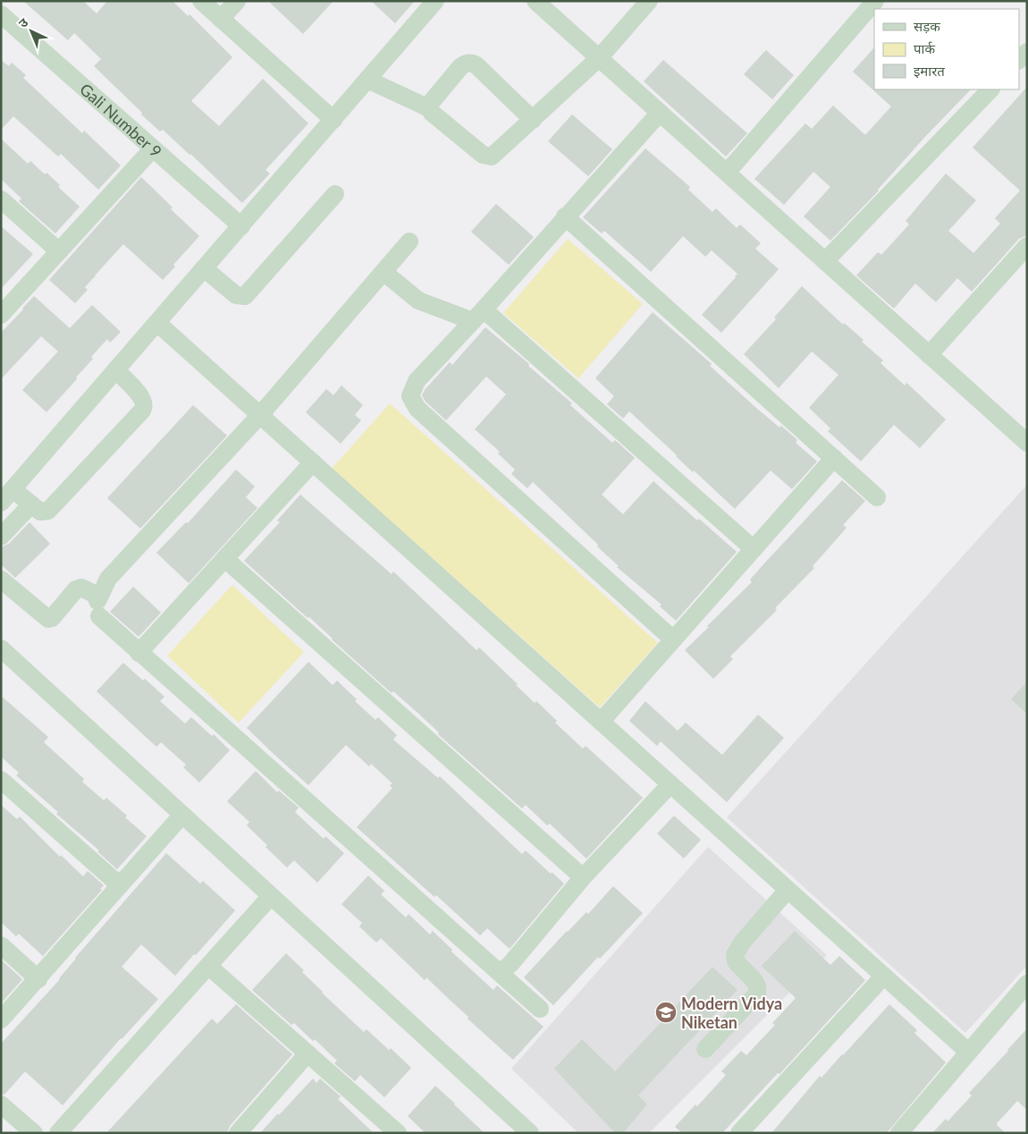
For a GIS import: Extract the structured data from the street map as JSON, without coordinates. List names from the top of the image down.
{
  "streets": {
    "street": ["Gali Number 9"]
  },
  "places": {
    "school or university": ["Modern Vidya Niketan"]
  },
  "legend": ["सड़क", "पार्क", "इमारत"],
  "north": "top left"
}
